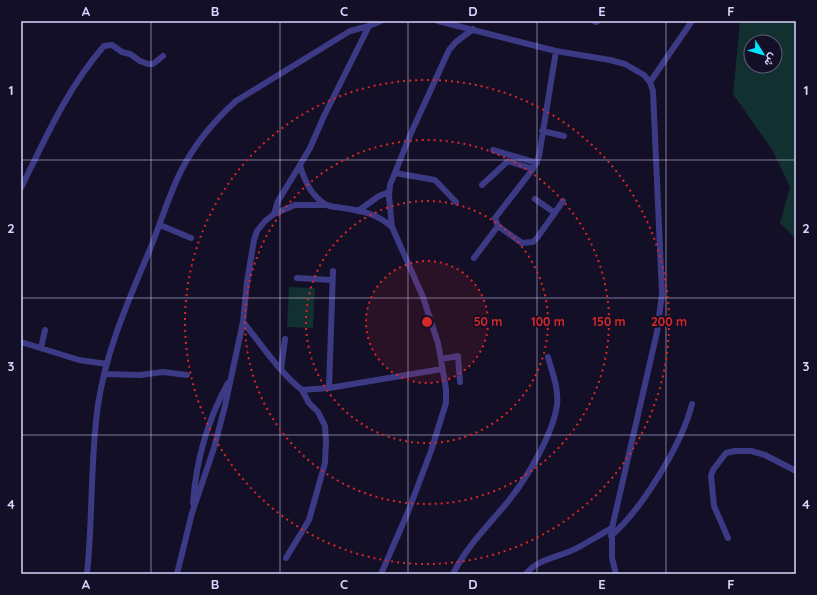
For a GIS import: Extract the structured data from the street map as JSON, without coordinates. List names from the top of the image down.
{
  "north": "bottom right",
  "grid": {
    "columns": [
      "A",
      "B",
      "C",
      "D",
      "E",
      "F"
    ],
    "rows": [
      "1",
      "2",
      "3",
      "4"
    ]
  },
  "rings": [
    "50 m",
    "100 m",
    "150 m",
    "200 m"
  ]
}
